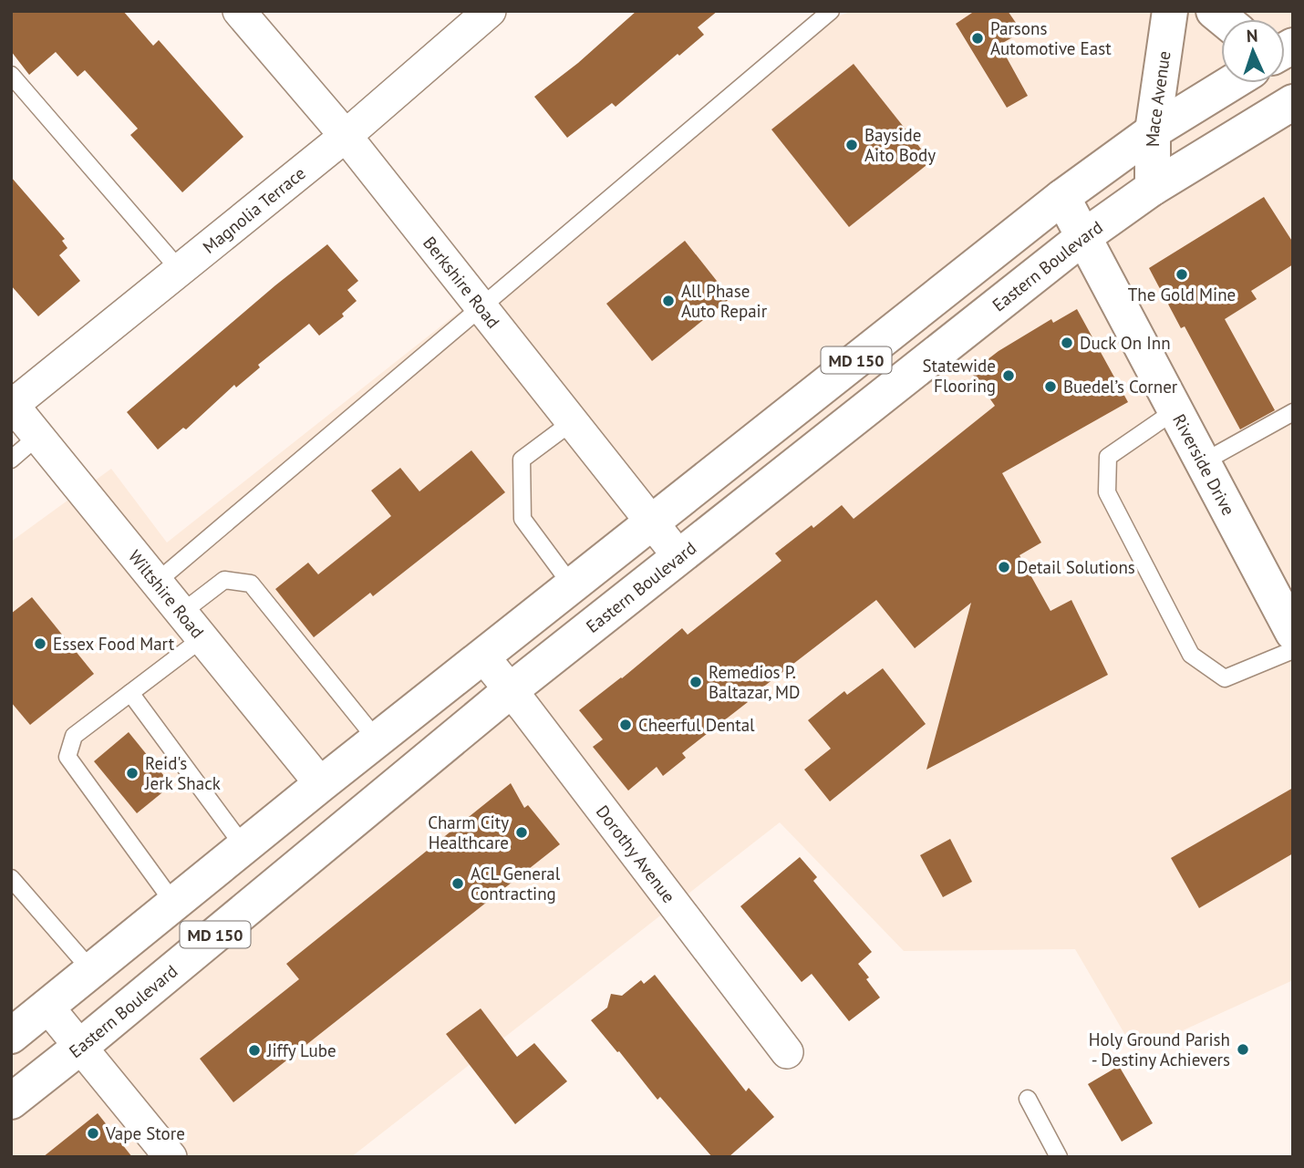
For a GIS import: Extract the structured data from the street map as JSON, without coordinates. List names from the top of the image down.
{
  "streets": {
    "main road": [
      "Mace Avenue",
      "Eastern Boulevard",
      "MD 150",
      "Riverside Drive"
    ],
    "street": [
      "Magnolia Terrace",
      "Berkshire Road",
      "Wiltshire Road",
      "Dorothy Avenue"
    ]
  },
  "crossings": [
    ["Mace Avenue", "Eastern Boulevard"],
    ["Mace Avenue", "MD 150"],
    ["Magnolia Terrace", "Berkshire Road"],
    ["Magnolia Terrace", "Wiltshire Road"],
    ["Eastern Boulevard", "Berkshire Road"],
    ["Eastern Boulevard", "Riverside Drive"],
    ["Eastern Boulevard", "Dorothy Avenue"],
    ["Berkshire Road", "MD 150"],
    ["MD 150", "Riverside Drive"],
    ["MD 150", "Wiltshire Road"],
    ["MD 150", "Dorothy Avenue"]
  ],
  "places": [
    "Parsons Automotive East",
    "Bayside Aito Body",
    "The Gold Mine",
    "All Phase Auto Repair",
    "Duck On Inn",
    "Statewide Flooring",
    "Buedel’s Corner",
    "Detail Solutions",
    "Essex Food Mart",
    "Remedios P. Baltazar, MD",
    "Cheerful Dental",
    "Reid's Jerk Shack",
    "Charm City Healthcare",
    "ACL General Contracting",
    "Holy Ground Parish - Destiny Achievers",
    "Jiffy Lube",
    "Vape Store"
  ],
  "north": "top"
}
